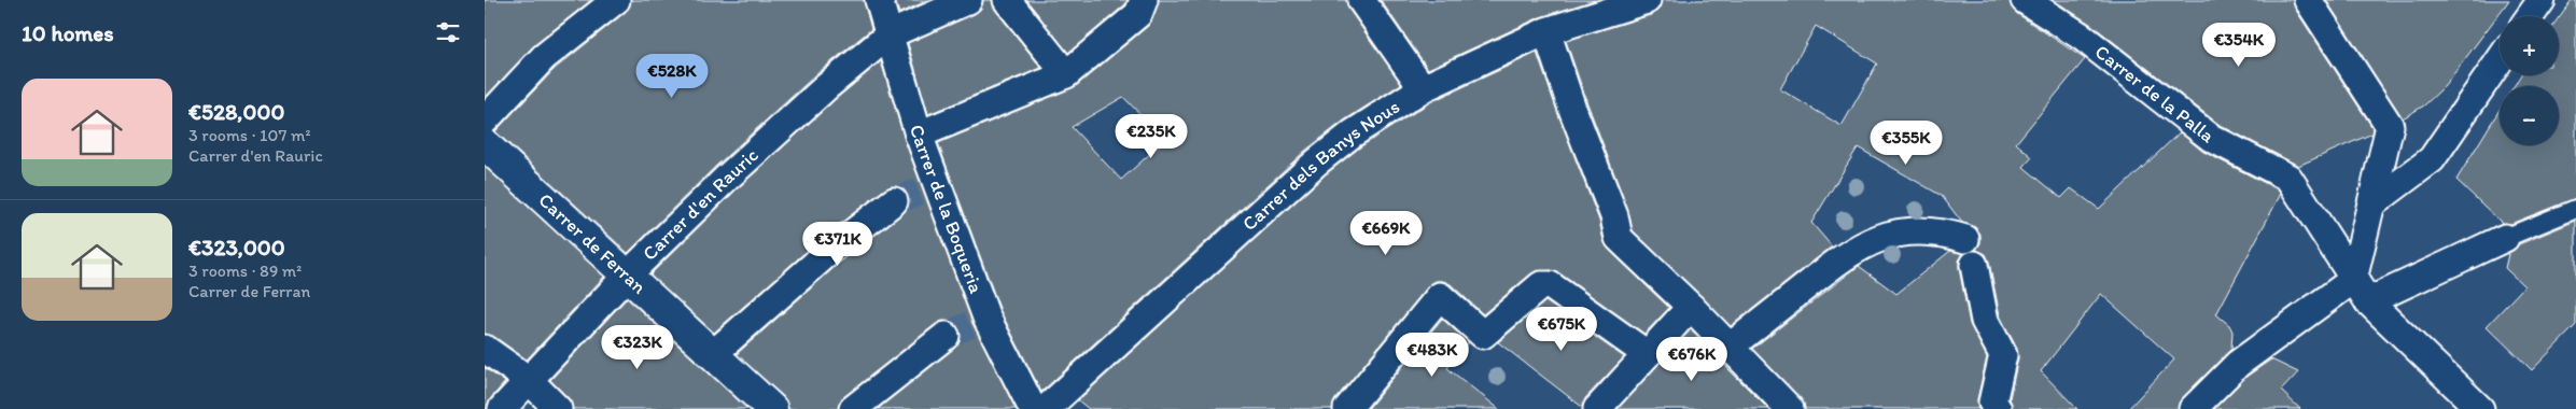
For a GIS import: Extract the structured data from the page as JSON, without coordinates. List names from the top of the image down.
{
  "streets": {
    "street": [
      "Carrer de la Palla",
      "Carrer dels Banys Nous",
      "Carrer d'en Rauric",
      "Carrer de la Boqueria",
      "Carrer de Ferran"
    ]
  },
  "crossings": [
    ["Carrer d'en Rauric", "Carrer de la Boqueria"],
    ["Carrer d'en Rauric", "Carrer de Ferran"]
  ],
  "page": {
    "heading": "10 homes",
    "map_buttons": ["+", "−"],
    "price": [
      "€354K",
      "€528K",
      "€235K",
      "€355K",
      "€669K",
      "€371K",
      "€675K",
      "€323K",
      "€483K",
      "€676K"
    ],
    "list": [
      {
        "name": "€528,000",
        "note": "3 rooms · 107 m² · Carrer d'en Rauric"
      },
      {
        "name": "€323,000",
        "note": "3 rooms · 89 m² · Carrer de Ferran"
      }
    ]
  }
}
